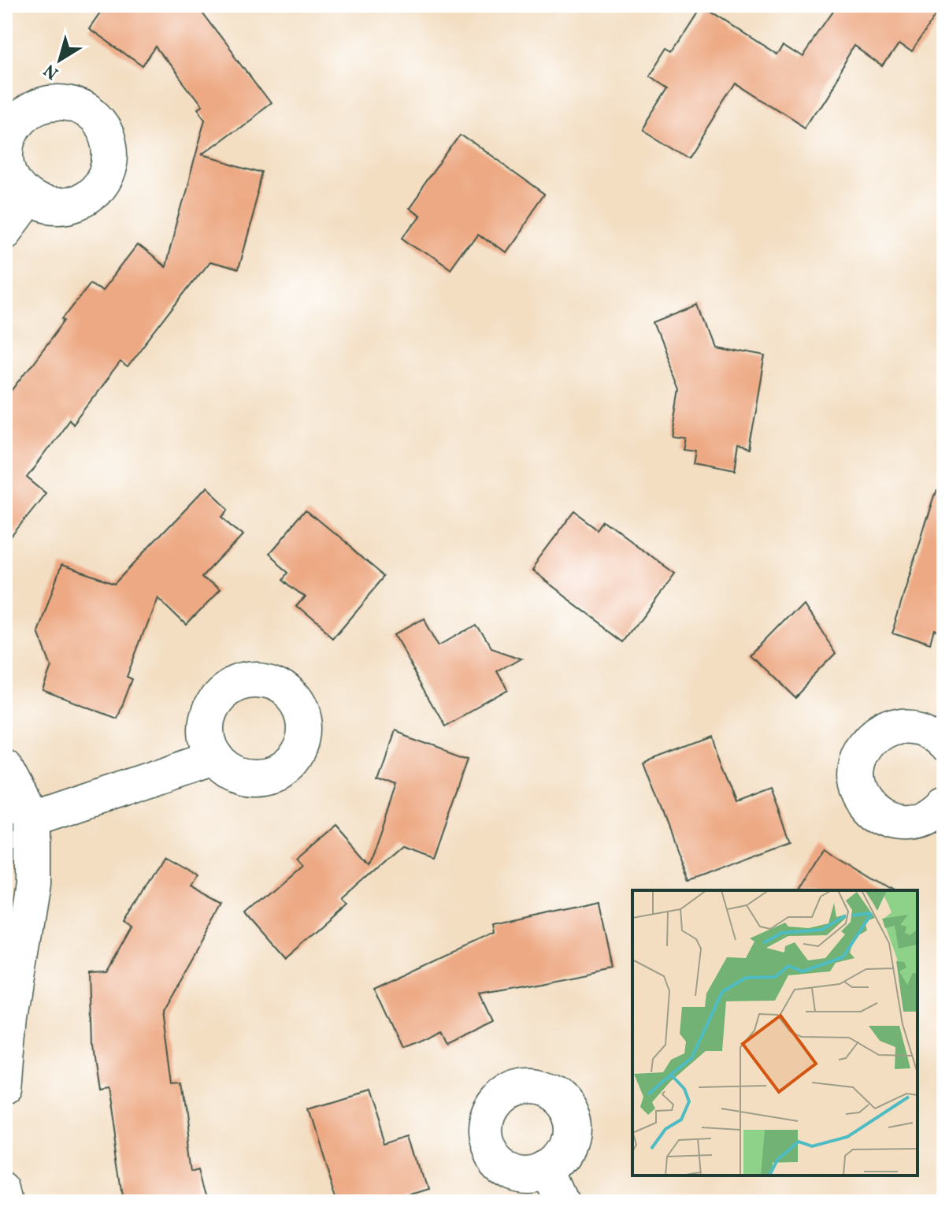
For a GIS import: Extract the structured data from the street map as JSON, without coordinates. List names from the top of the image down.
{
  "north": "bottom left"
}
